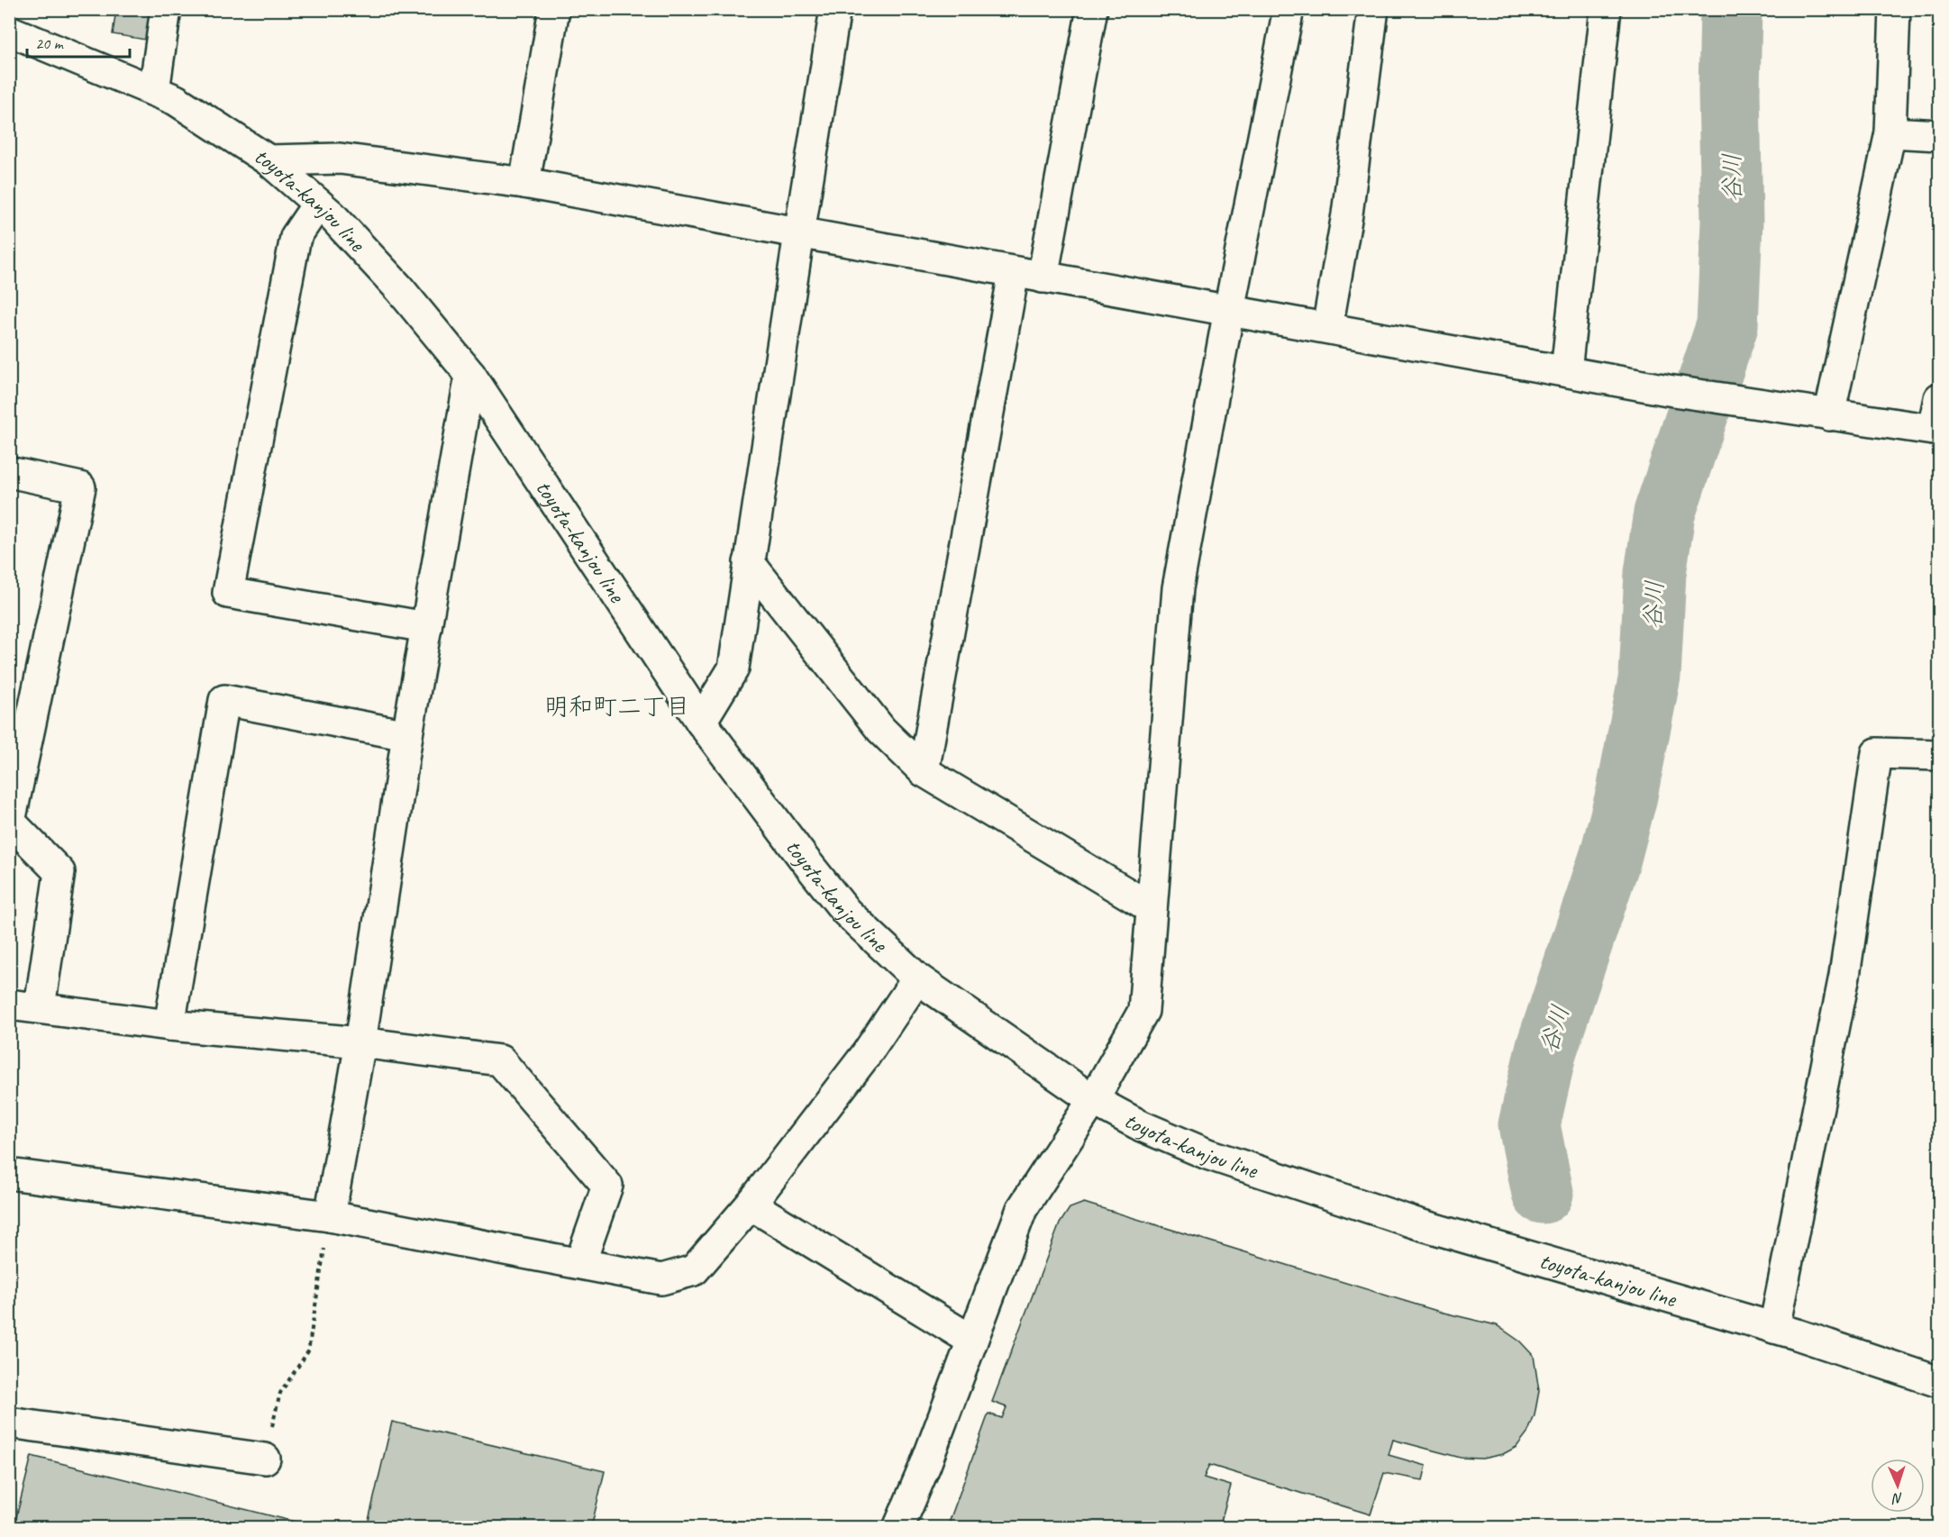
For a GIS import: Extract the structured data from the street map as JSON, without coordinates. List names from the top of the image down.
{
  "streets": {
    "street": ["toyota-kanjou line"]
  },
  "districts": ["明和町二丁目"],
  "water": ["谷川"],
  "scale_bar": "20 m",
  "north": "bottom"
}
